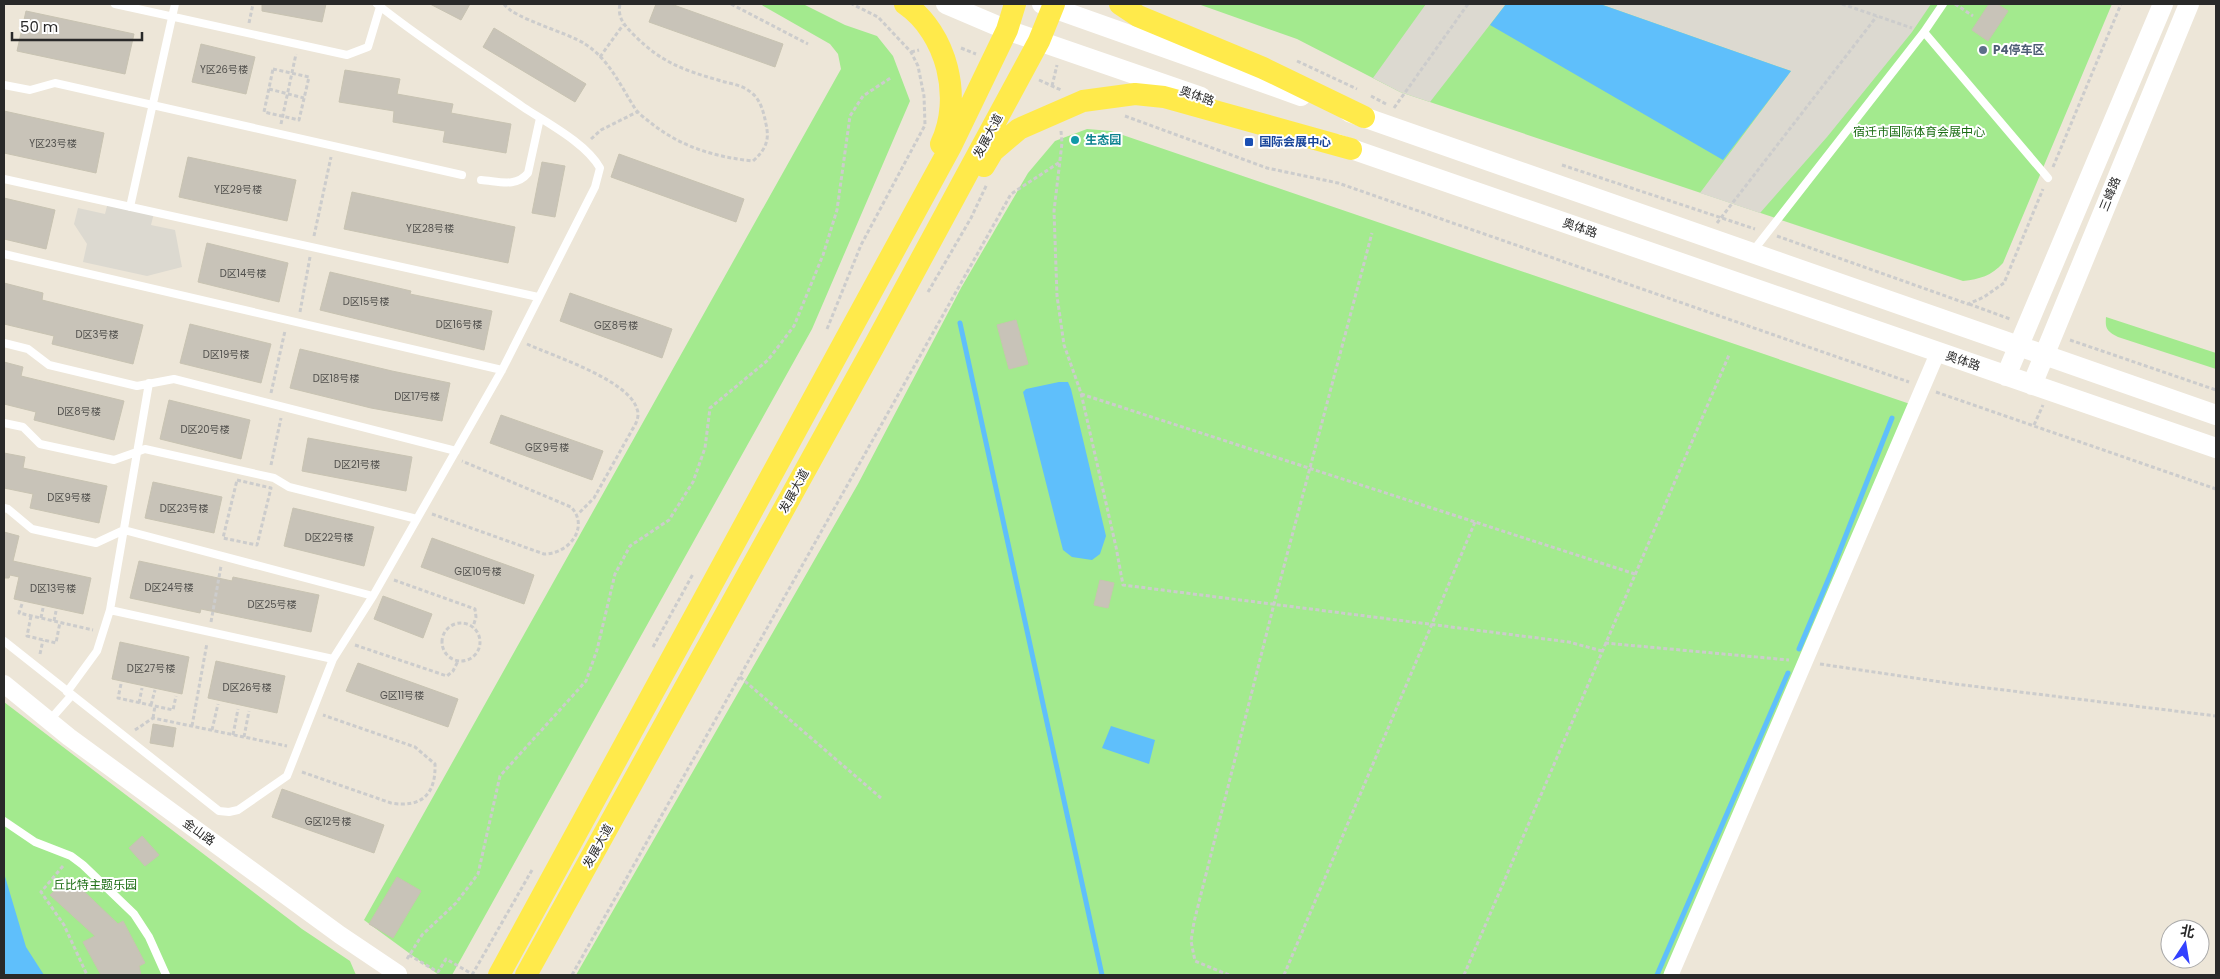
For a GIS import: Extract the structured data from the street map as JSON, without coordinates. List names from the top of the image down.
{
  "streets": {
    "main road": ["奥体路", "发展大道", "三峰路"],
    "street": ["金山路"]
  },
  "crossings": [
    ["奥体路", "发展大道"],
    ["奥体路", "三峰路"]
  ],
  "parks": ["宿迁市国际体育会展中心", "丘比特主题乐园"],
  "places": {
    "other": ["P4停车区", "生态园"],
    "transit": ["国际会展中心"]
  },
  "house_numbers": [
    "Y区26号楼",
    "Y区23号楼",
    "Y区29号楼",
    "Y区28号楼",
    "D区14号楼",
    "D区15号楼",
    "D区16号楼",
    "G区8号楼",
    "D区3号楼",
    "D区19号楼",
    "D区18号楼",
    "D区17号楼",
    "D区8号楼",
    "D区20号楼",
    "G区9号楼",
    "D区21号楼",
    "D区9号楼",
    "D区23号楼",
    "D区22号楼",
    "G区10号楼",
    "D区24号楼",
    "D区13号楼",
    "D区25号楼",
    "D区27号楼",
    "D区26号楼",
    "G区11号楼",
    "G区12号楼"
  ],
  "scale_bar": "50 m",
  "north": "top"
}
